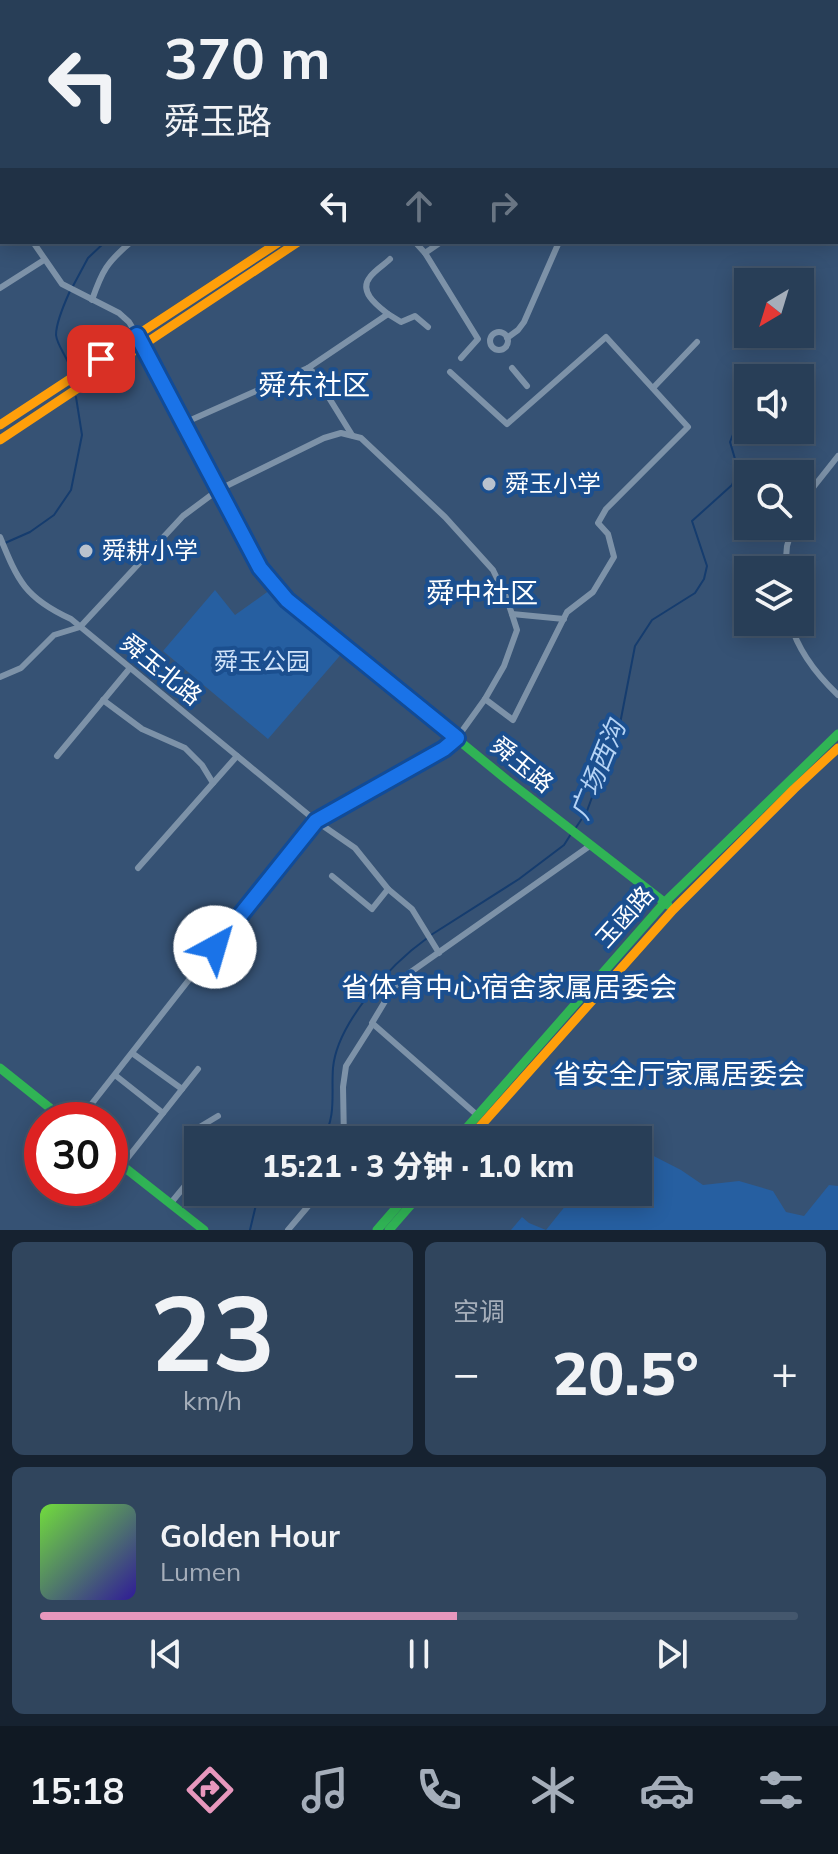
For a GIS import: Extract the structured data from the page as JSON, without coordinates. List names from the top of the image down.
{
  "streets": {
    "main road": ["舜玉路", "玉函路"],
    "street": ["舜玉北路"]
  },
  "crossings": [
    ["舜玉路", "玉函路"]
  ],
  "districts": [
    "舜东社区",
    "舜中社区",
    "省体育中心宿舍家属居委会",
    "省安全厅家属居委会"
  ],
  "water": ["广场西沟"],
  "parks": ["舜玉公园"],
  "places": ["舜玉小学", "舜耕小学"],
  "north": "bottom left",
  "page": {
    "turn": ["370 m", "舜玉路"],
    "limit": "30",
    "trip": "15:21 · 3 分钟 · 1.0 km",
    "tile": [
      ["23", "km/h"],
      "空调"
    ],
    "heat": ["−", "20.5°", "+"],
    "song": ["Golden Hour", "Lumen"],
    "tabs": "15:18"
  }
}
